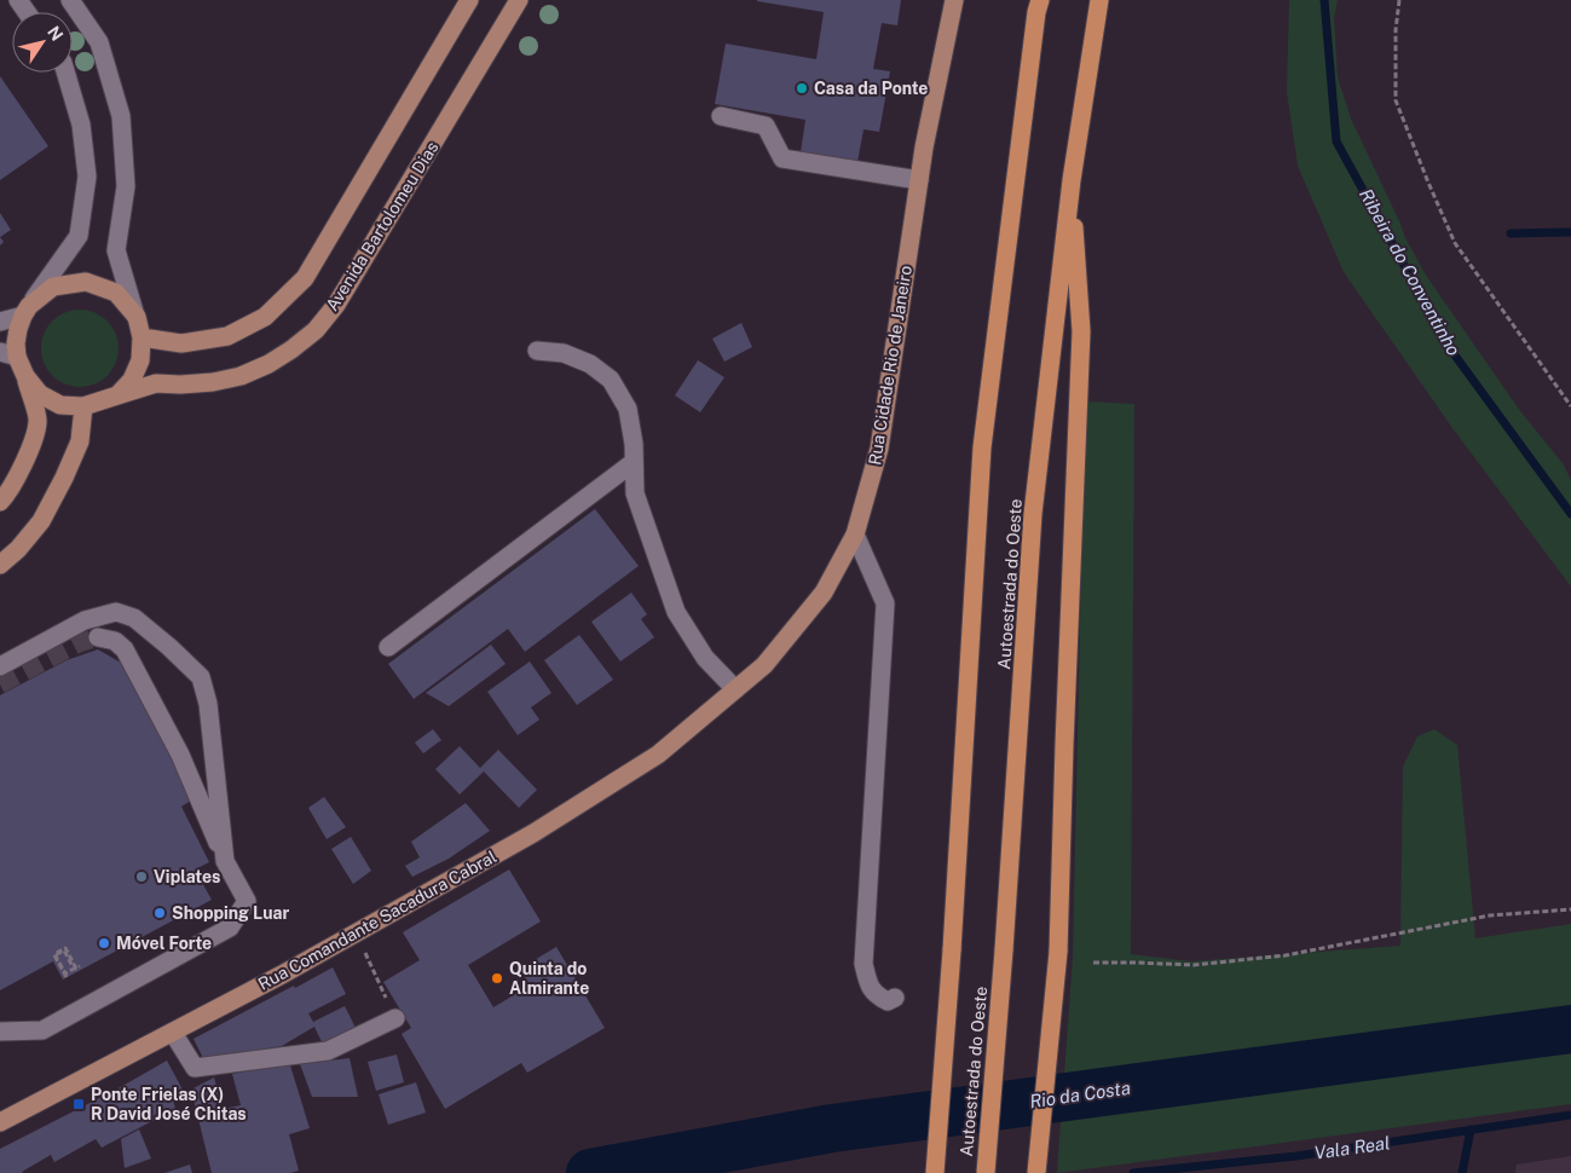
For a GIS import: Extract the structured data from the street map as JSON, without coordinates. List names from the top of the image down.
{
  "streets": {
    "highway": ["Autoestrada do Oeste"],
    "main road": ["Avenida Bartolomeu Dias", "Rua Cidade Rio de Janeiro", "Rua Comandante Sacadura Cabral"]
  },
  "crossings": [
    ["Rua Cidade Rio de Janeiro", "Rua Comandante Sacadura Cabral"]
  ],
  "water": ["Ribeira do Conventinho", "Rio da Costa", "Vala Real"],
  "places": {
    "other": [
      "Casa da Ponte",
      "Viplates",
      "Shopping Luar",
      "Móvel Forte",
      "Quinta do Almirante"
    ],
    "transit": ["Ponte Frielas (X) R David José Chitas"]
  },
  "north": "top right"
}
